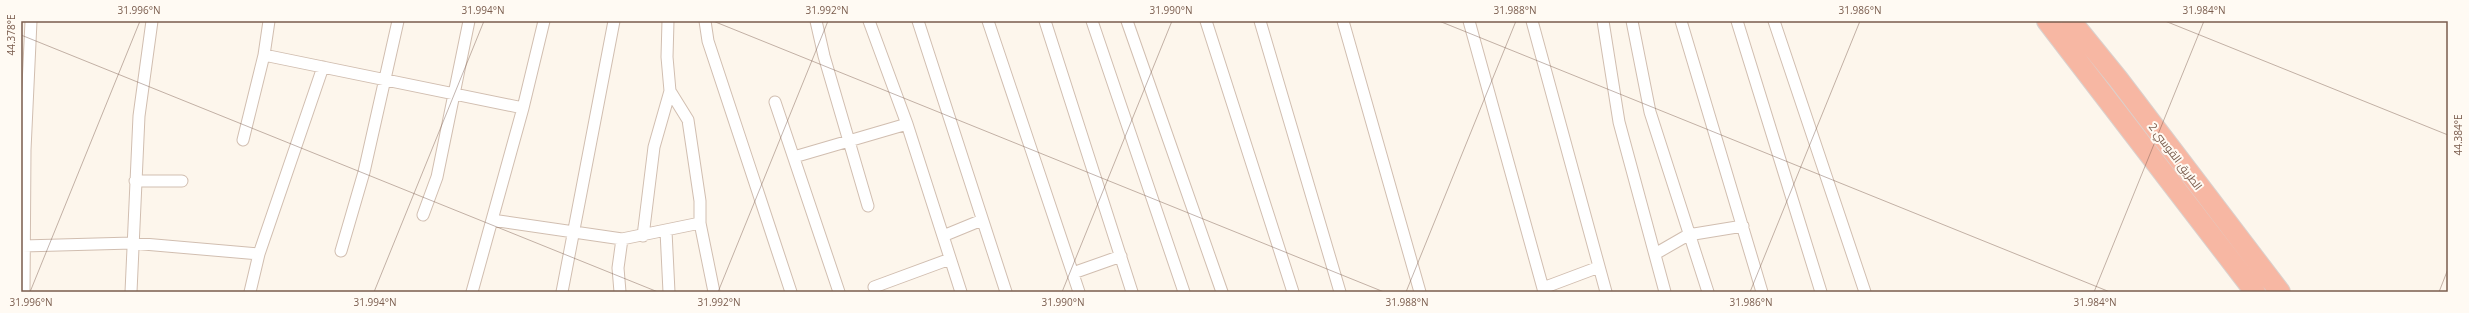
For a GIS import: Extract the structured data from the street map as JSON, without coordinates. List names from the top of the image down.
{
  "streets": {
    "highway": ["الطريق القوسي 2"]
  },
  "coordinates": [
    "31.996°N",
    "31.994°N",
    "31.992°N",
    "31.990°N",
    "31.988°N",
    "31.986°N",
    "31.984°N",
    "44.378°E",
    "44.384°E"
  ]
}
